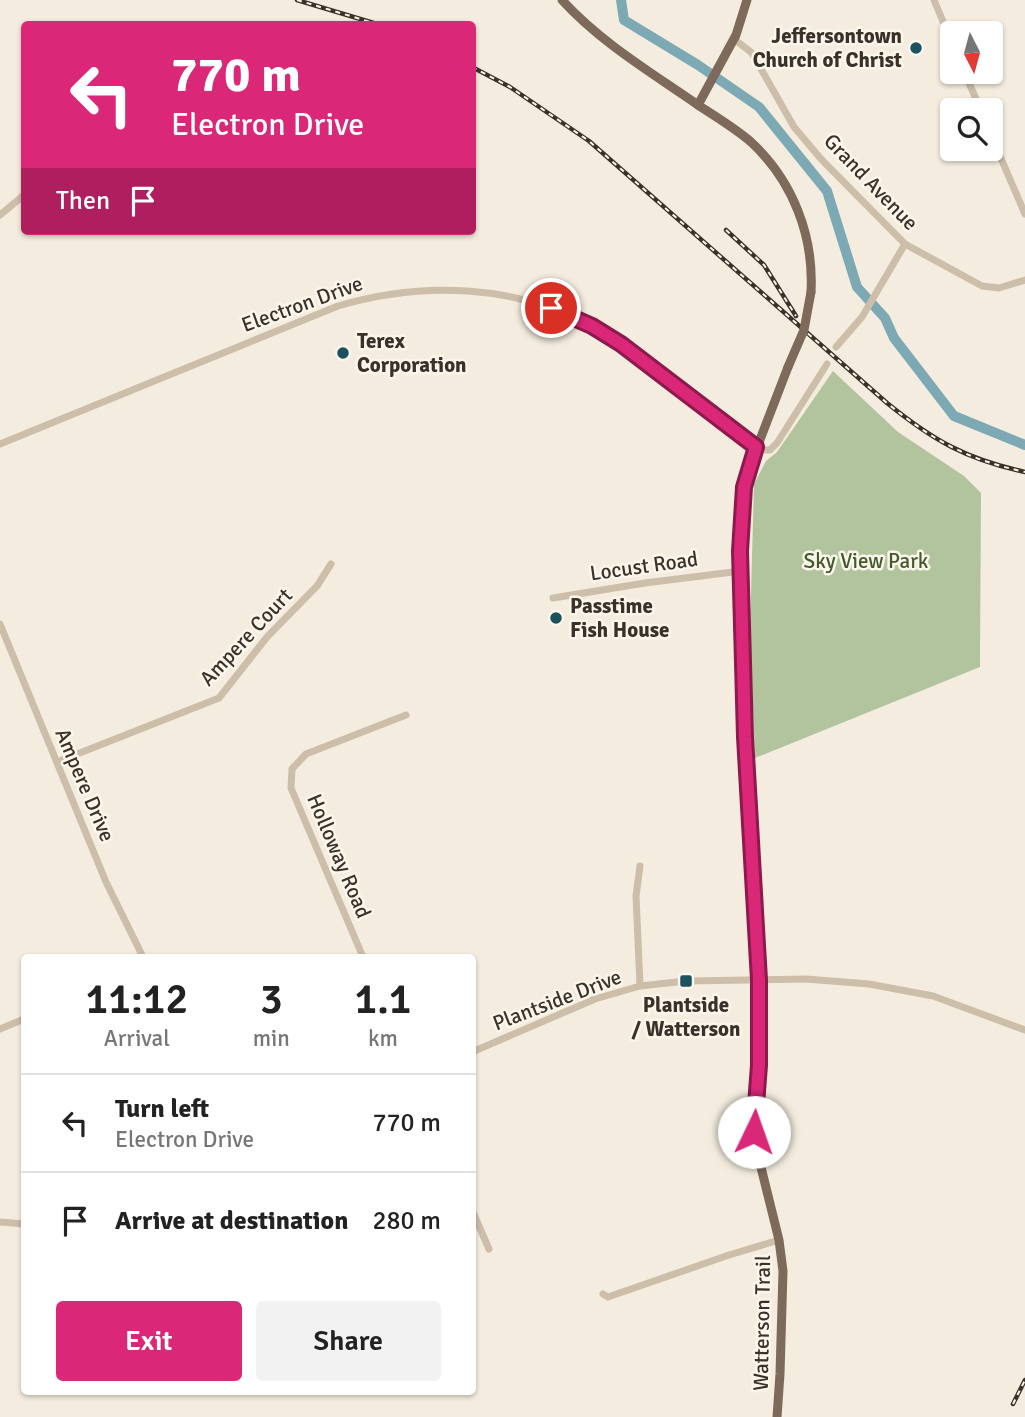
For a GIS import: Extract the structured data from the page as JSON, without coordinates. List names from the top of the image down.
{
  "streets": {
    "main road": ["Watterson Trail"],
    "street": [
      "Grand Avenue",
      "Electron Drive",
      "Locust Road",
      "Ampere Court",
      "Ampere Drive",
      "Holloway Road",
      "Plantside Drive"
    ]
  },
  "crossings": [
    ["Electron Drive", "Watterson Trail"],
    ["Locust Road", "Watterson Trail"],
    ["Ampere Court", "Ampere Drive"],
    ["Plantside Drive", "Watterson Trail"]
  ],
  "parks": ["Sky View Park"],
  "places": {
    "other": ["Jeffersontown Church of Christ", "Terex Corporation", "Passtime Fish House"],
    "transit": ["Plantside / Watterson"]
  },
  "north": "bottom",
  "page": {
    "turn": ["770 m", "Electron Drive"],
    "then": "Then",
    "eta": [
      "11:12",
      "Arrival",
      "3",
      "min",
      "1.1",
      "km"
    ],
    "list": [
      {
        "name": "Turn left",
        "note": "Electron Drive",
        "value": "770 m"
      },
      {
        "name": "Arrive at destination",
        "value": "280 m"
      }
    ],
    "buttons": ["Exit", "Share"]
  }
}
